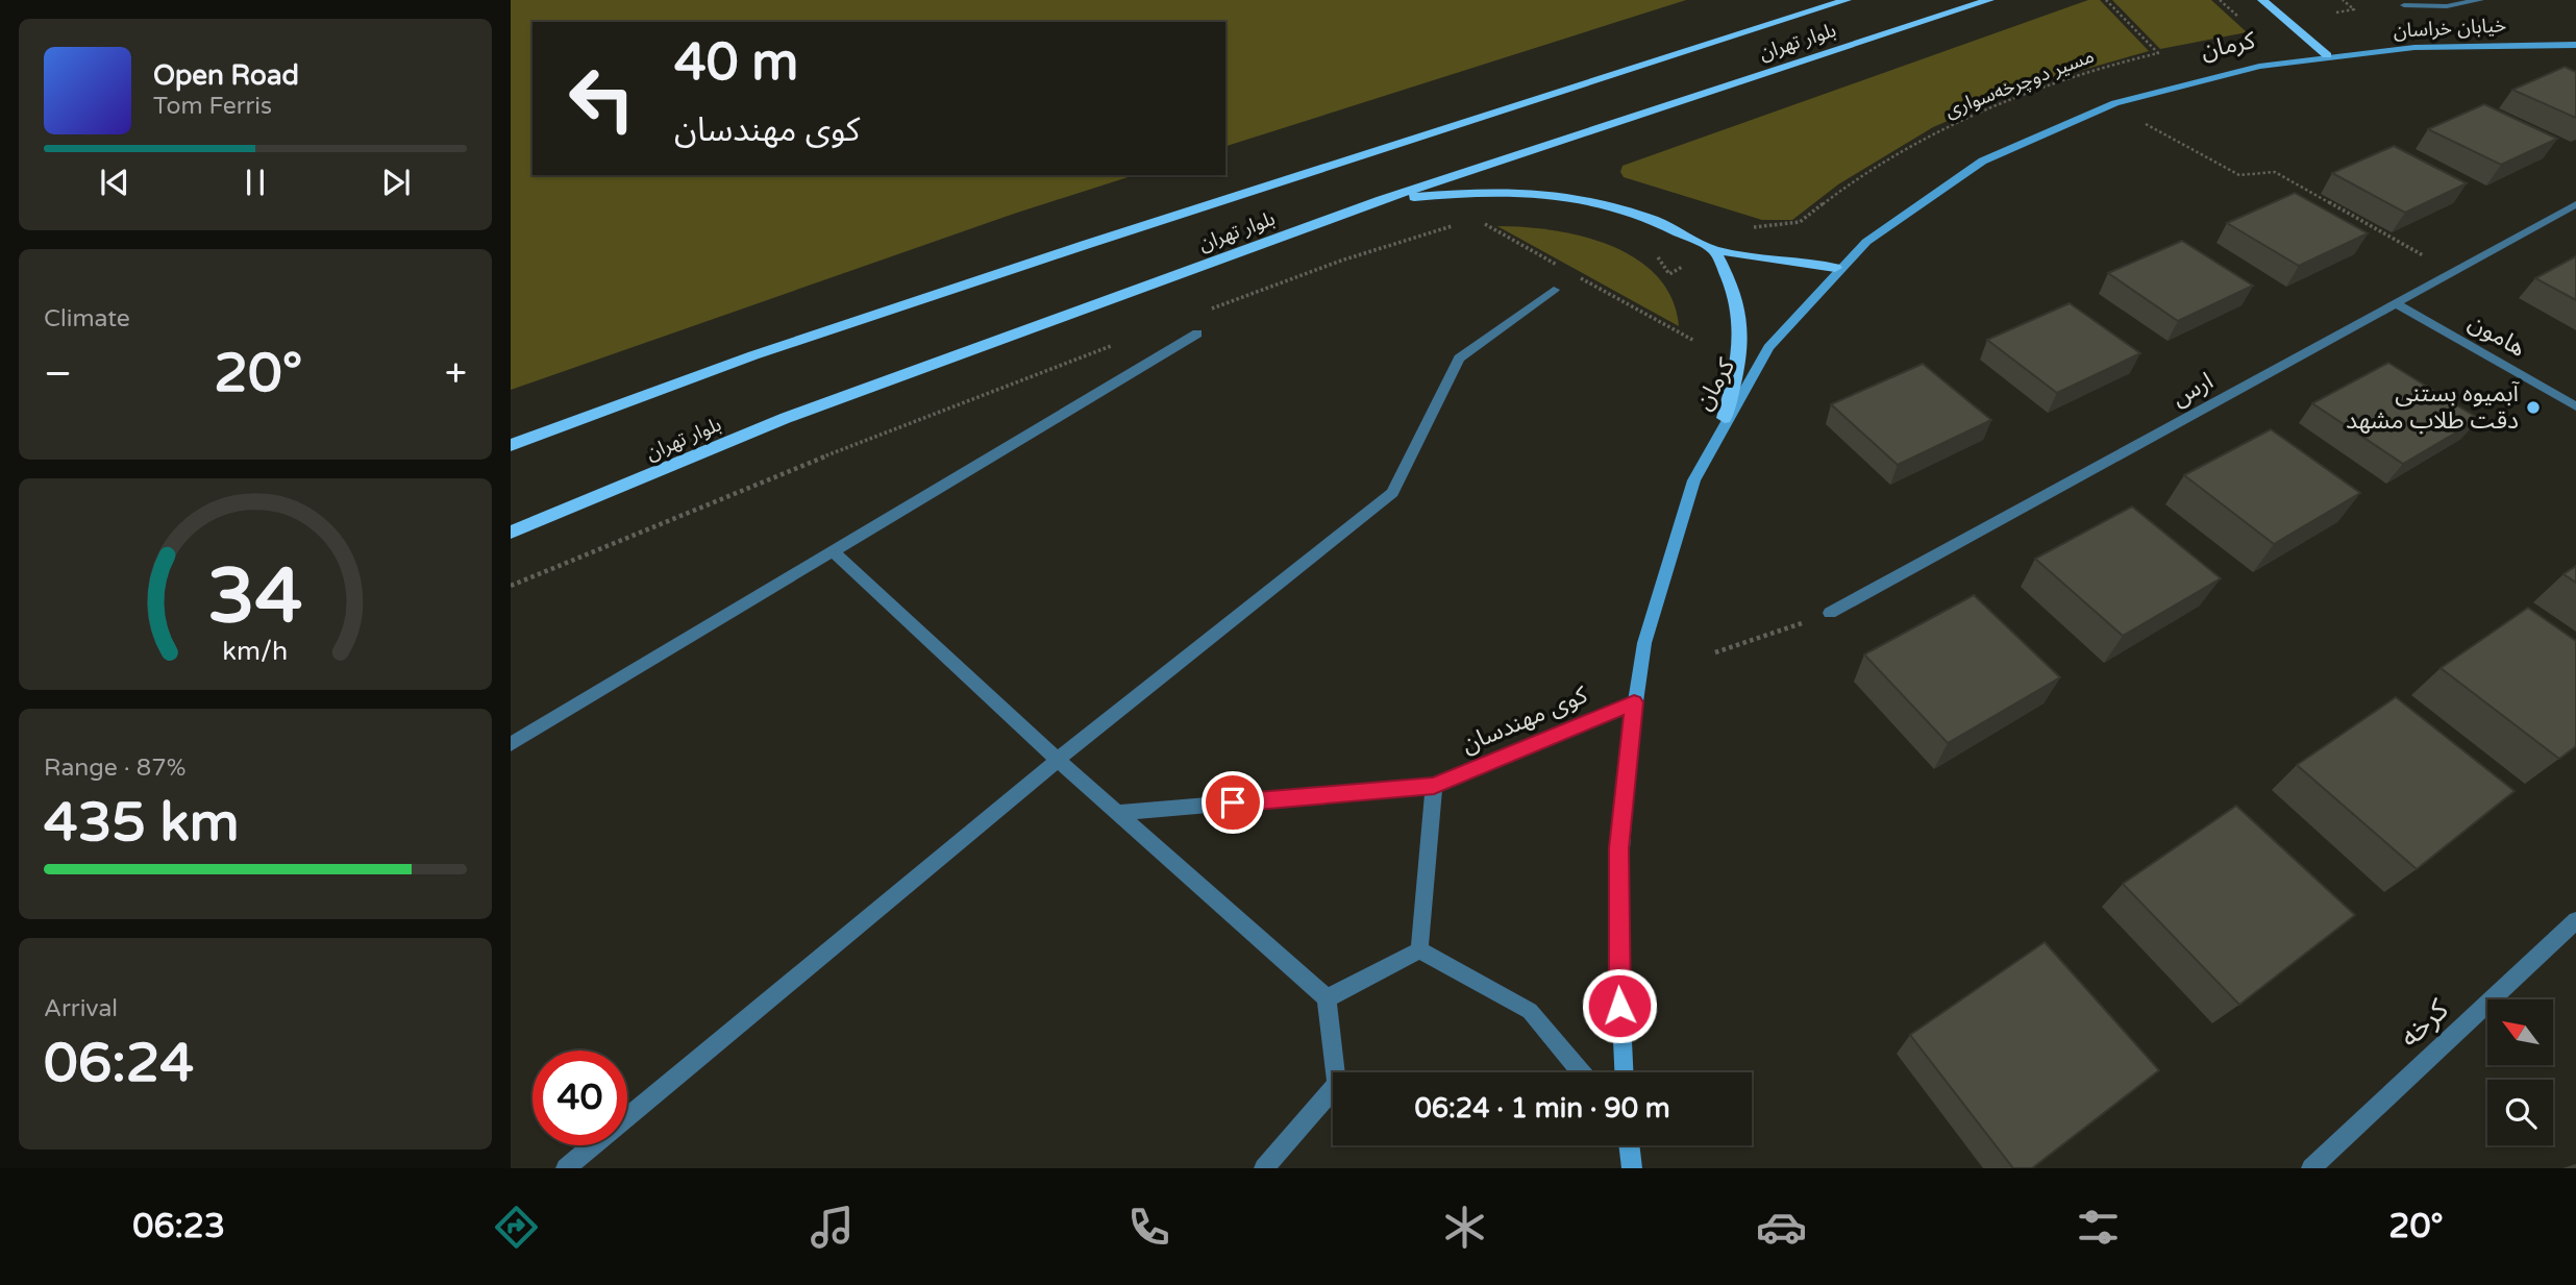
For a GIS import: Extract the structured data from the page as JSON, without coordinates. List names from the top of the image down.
{
  "streets": {
    "main road": ["بلوار تهران"],
    "street": [
      "خیابان خراسان",
      "کرمان",
      "هامون",
      "ارس",
      "کوی مهندسان",
      "کرخه"
    ],
    "path": ["مسیر دوچرخه‌سواری"]
  },
  "crossings": [
    ["خیابان خراسان", "کرمان"],
    ["کرمان", "کوی مهندسان"],
    ["هامون", "ارس"]
  ],
  "places": ["آبمیوه بستنی دقت طلاب مشهد"],
  "north": "top left",
  "page": {
    "turn": ["40 m", "کوی مهندسان"],
    "song": ["Open Road", "Tom Ferris"],
    "tile": [
      "Climate",
      ["Range · 87%", "435 km"],
      ["Arrival", "06:24"]
    ],
    "heat": ["−", "20°", "+"],
    "limit": "40",
    "trip": "06:24 · 1 min · 90 m",
    "tabs": ["06:23", "20°"],
    "gauge": ["34", "km/h"]
  }
}
